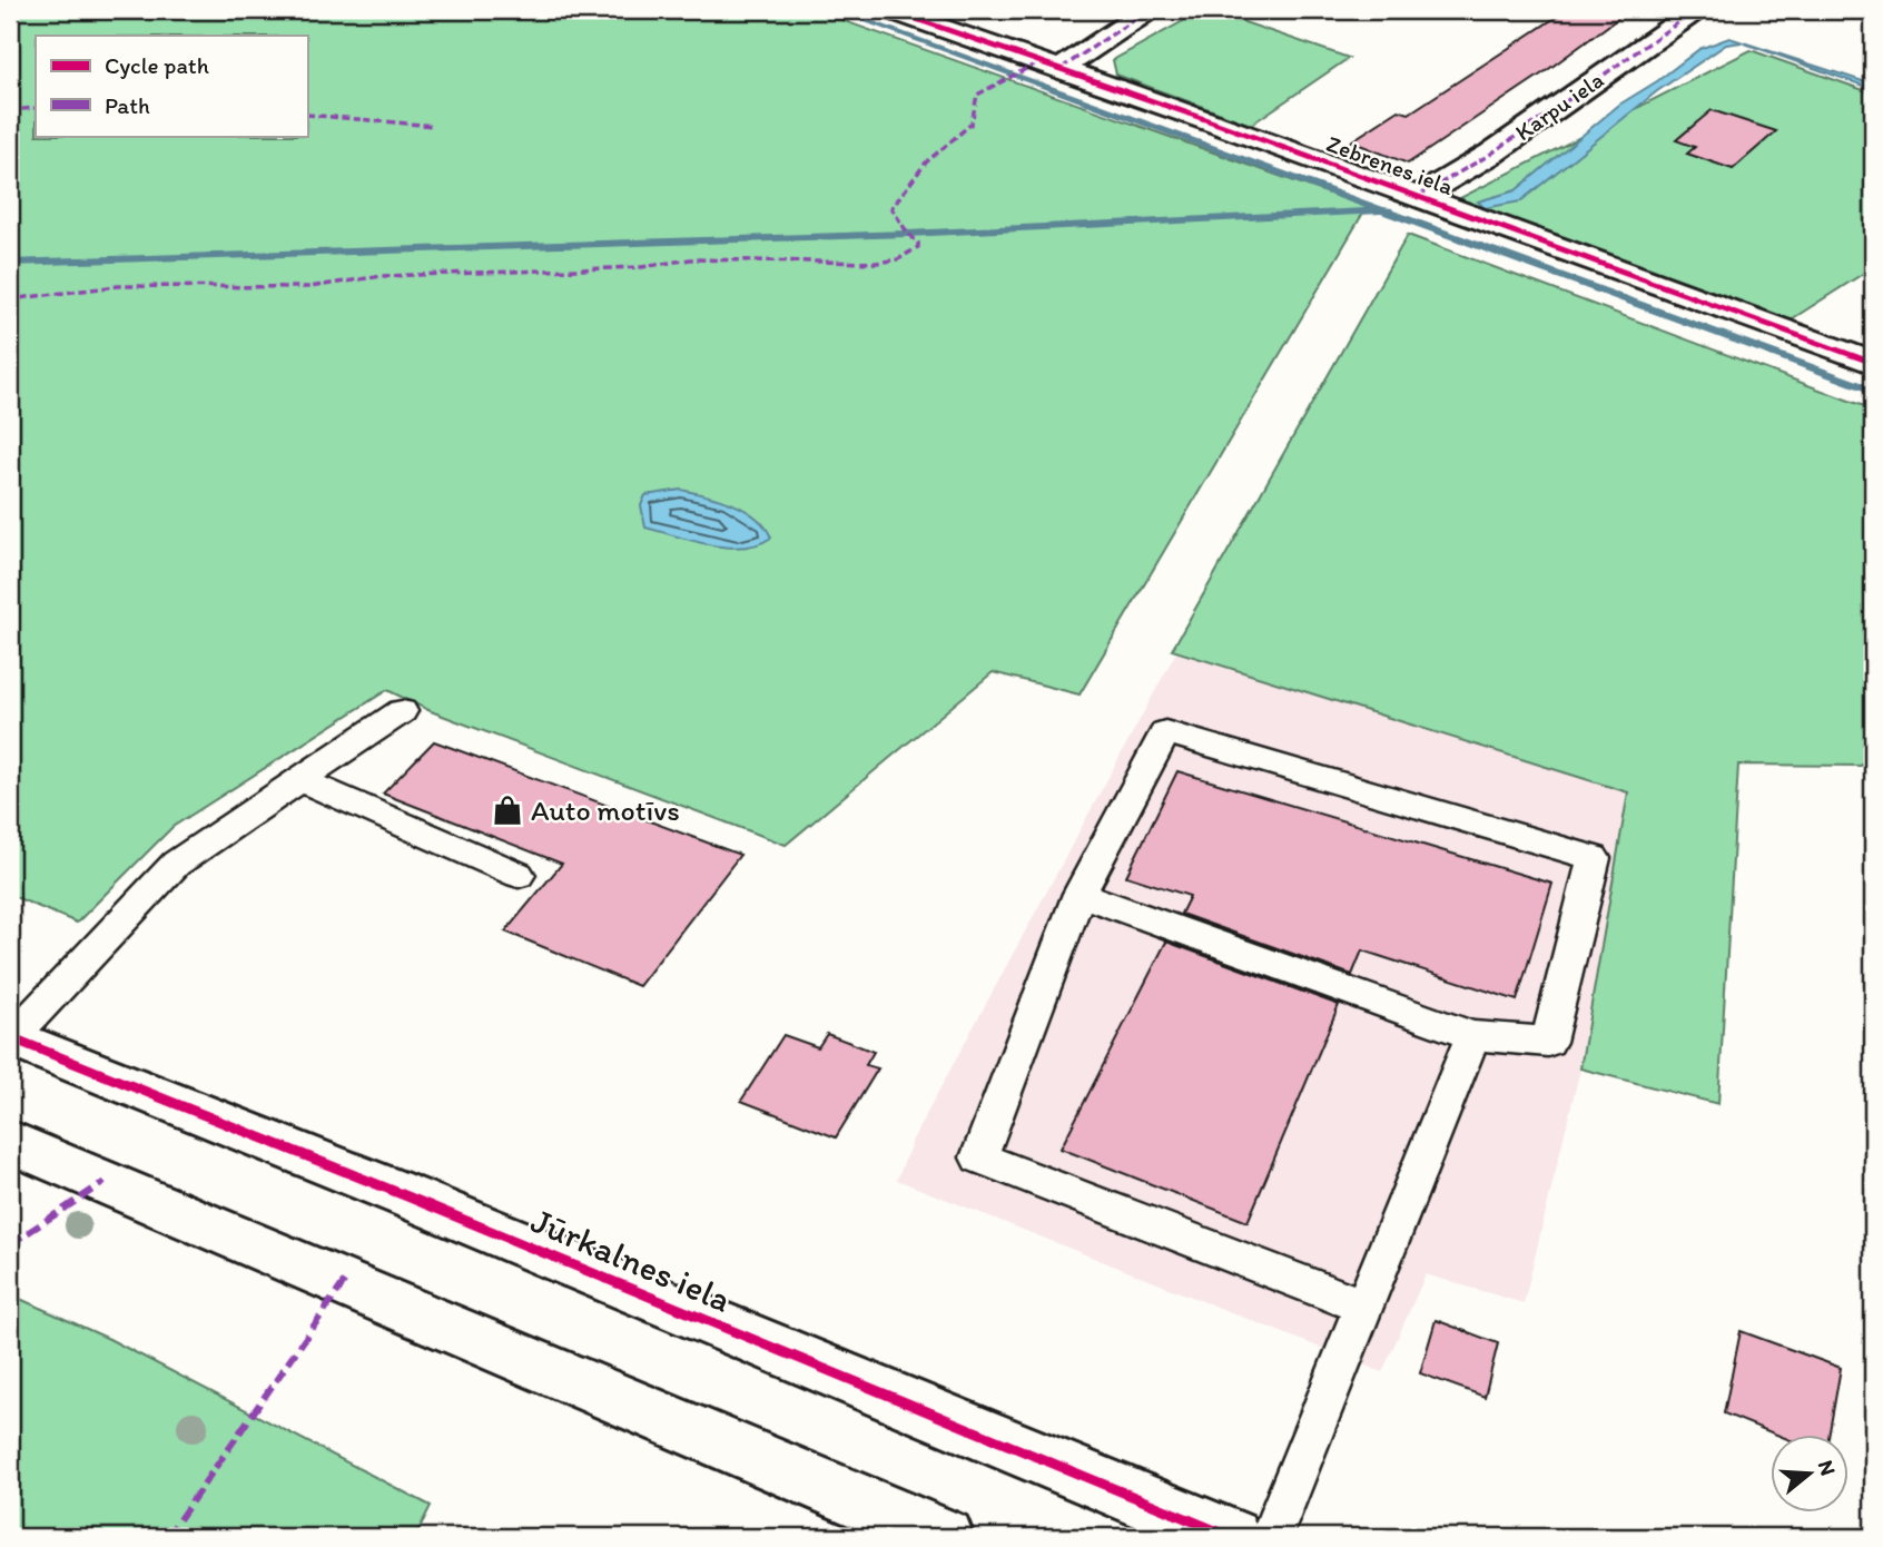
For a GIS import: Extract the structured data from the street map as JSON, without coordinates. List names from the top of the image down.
{
  "streets": {
    "street": ["Karpu iela", "Zebrenes iela", "Jūrkalnes iela"]
  },
  "crossings": [
    ["Karpu iela", "Zebrenes iela"]
  ],
  "places": {
    "shop": ["Auto motīvs"]
  },
  "legend": ["Cycle path", "Path"],
  "north": "right"
}
